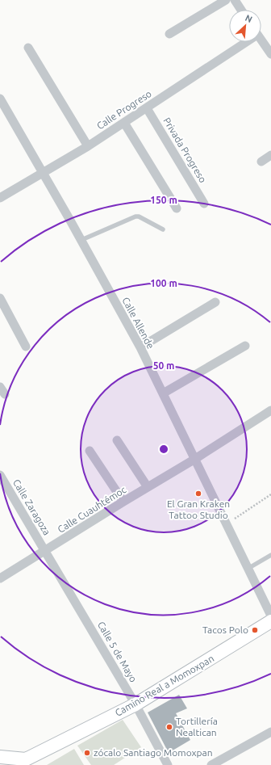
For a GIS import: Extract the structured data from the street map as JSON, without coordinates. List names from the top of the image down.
{
  "streets": {
    "street": [
      "Calle Progreso",
      "Privada Progreso",
      "Calle Allende",
      "Calle Zaragoza",
      "Calle Cuauhtémoc",
      "Calle 5 de Mayo",
      "Camino Real a Momoxpan"
    ]
  },
  "crossings": [
    ["Calle Progreso", "Privada Progreso"],
    ["Calle Progreso", "Calle Allende"],
    ["Calle Allende", "Calle Cuauhtémoc"],
    ["Calle Zaragoza", "Calle Cuauhtémoc"],
    ["Calle Zaragoza", "Calle 5 de Mayo"],
    ["Calle Cuauhtémoc", "Calle 5 de Mayo"],
    ["Calle 5 de Mayo", "Camino Real a Momoxpan"]
  ],
  "places": [
    "El Gran Kraken Tattoo Studio",
    "Tacos Polo",
    "Tortillería Nealtican",
    "zócalo Santiago Momoxpan"
  ],
  "north": "top right",
  "rings": ["150 m", "100 m", "50 m"]
}
